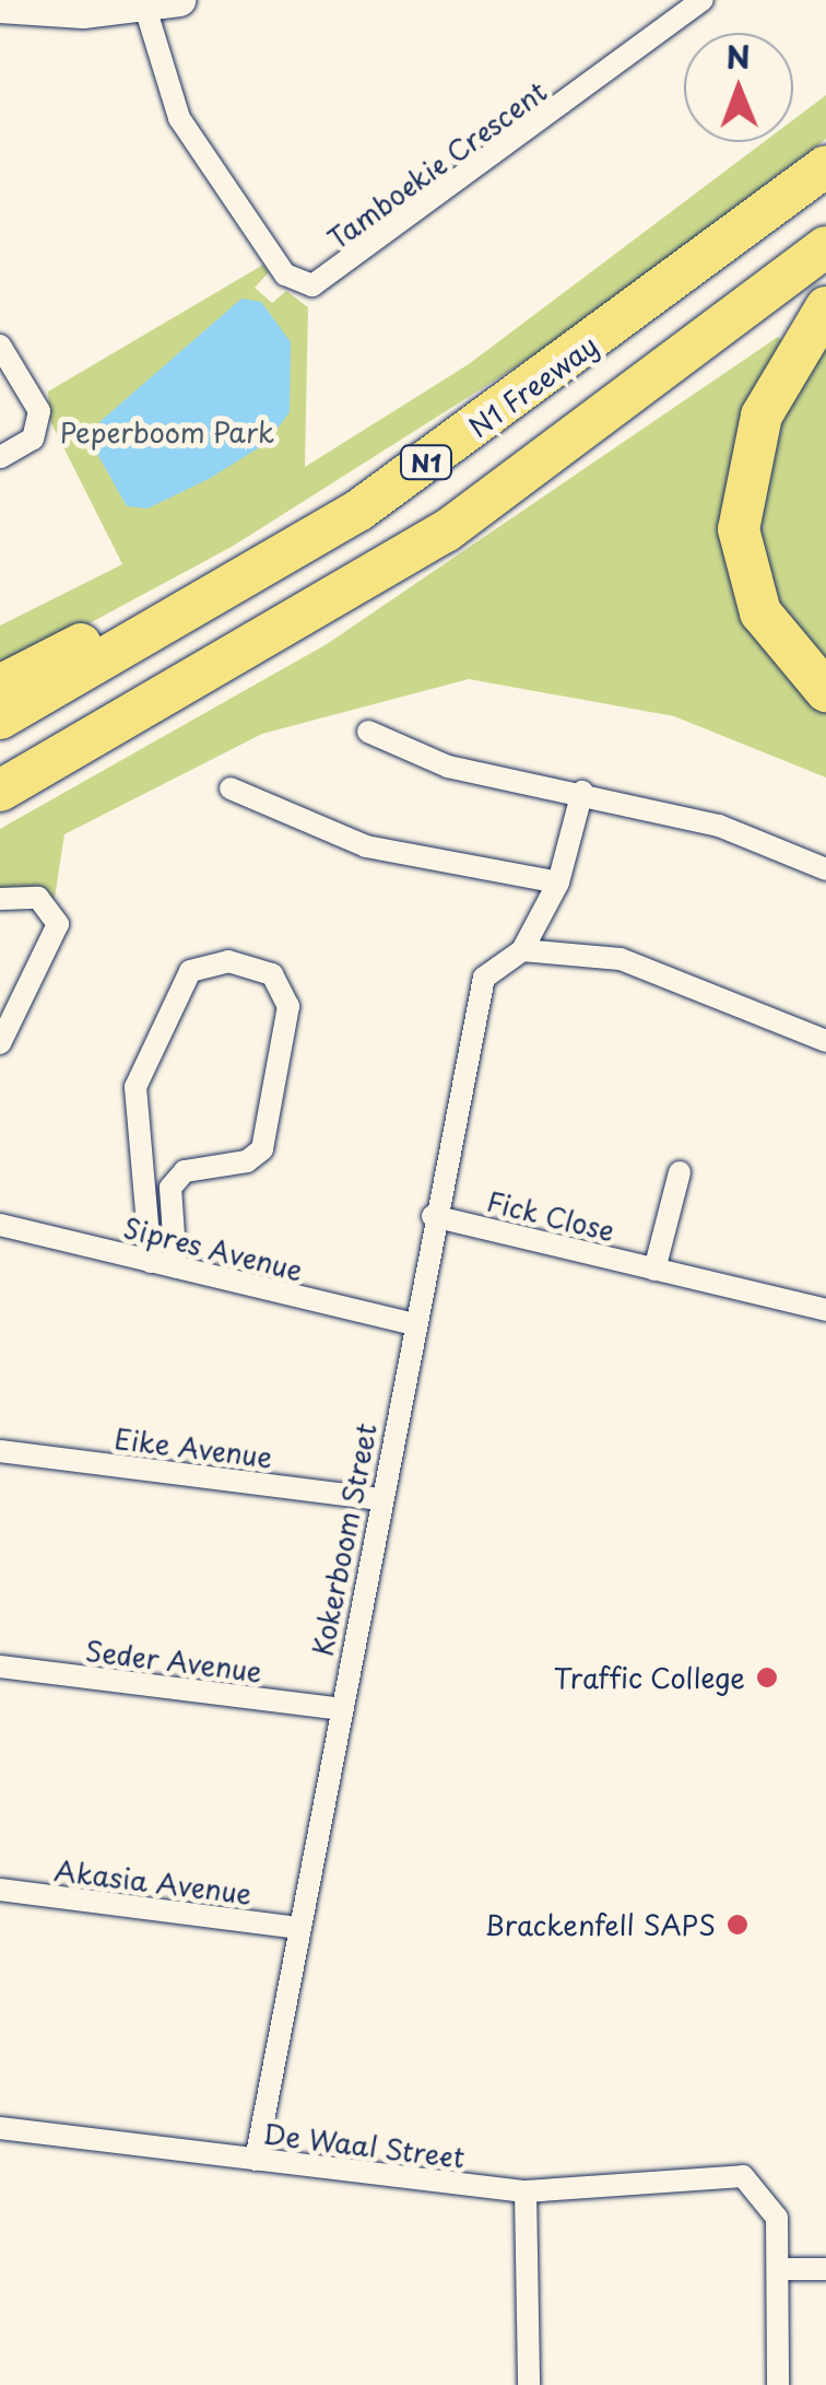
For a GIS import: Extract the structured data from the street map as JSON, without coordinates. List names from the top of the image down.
{
  "streets": {
    "highway": ["N1 Freeway", "N1"],
    "street": [
      "Tamboekie Crescent",
      "Fick Close",
      "Sipres Avenue",
      "Eike Avenue",
      "Kokerboom Street",
      "Seder Avenue",
      "Akasia Avenue",
      "De Waal Street"
    ]
  },
  "crossings": [
    ["Fick Close", "Kokerboom Street"],
    ["Sipres Avenue", "Kokerboom Street"],
    ["Eike Avenue", "Kokerboom Street"],
    ["Kokerboom Street", "Seder Avenue"],
    ["Kokerboom Street", "Akasia Avenue"],
    ["Kokerboom Street", "De Waal Street"]
  ],
  "parks": ["Peperboom Park"],
  "places": ["Traffic College", "Brackenfell SAPS"],
  "north": "top"
}
